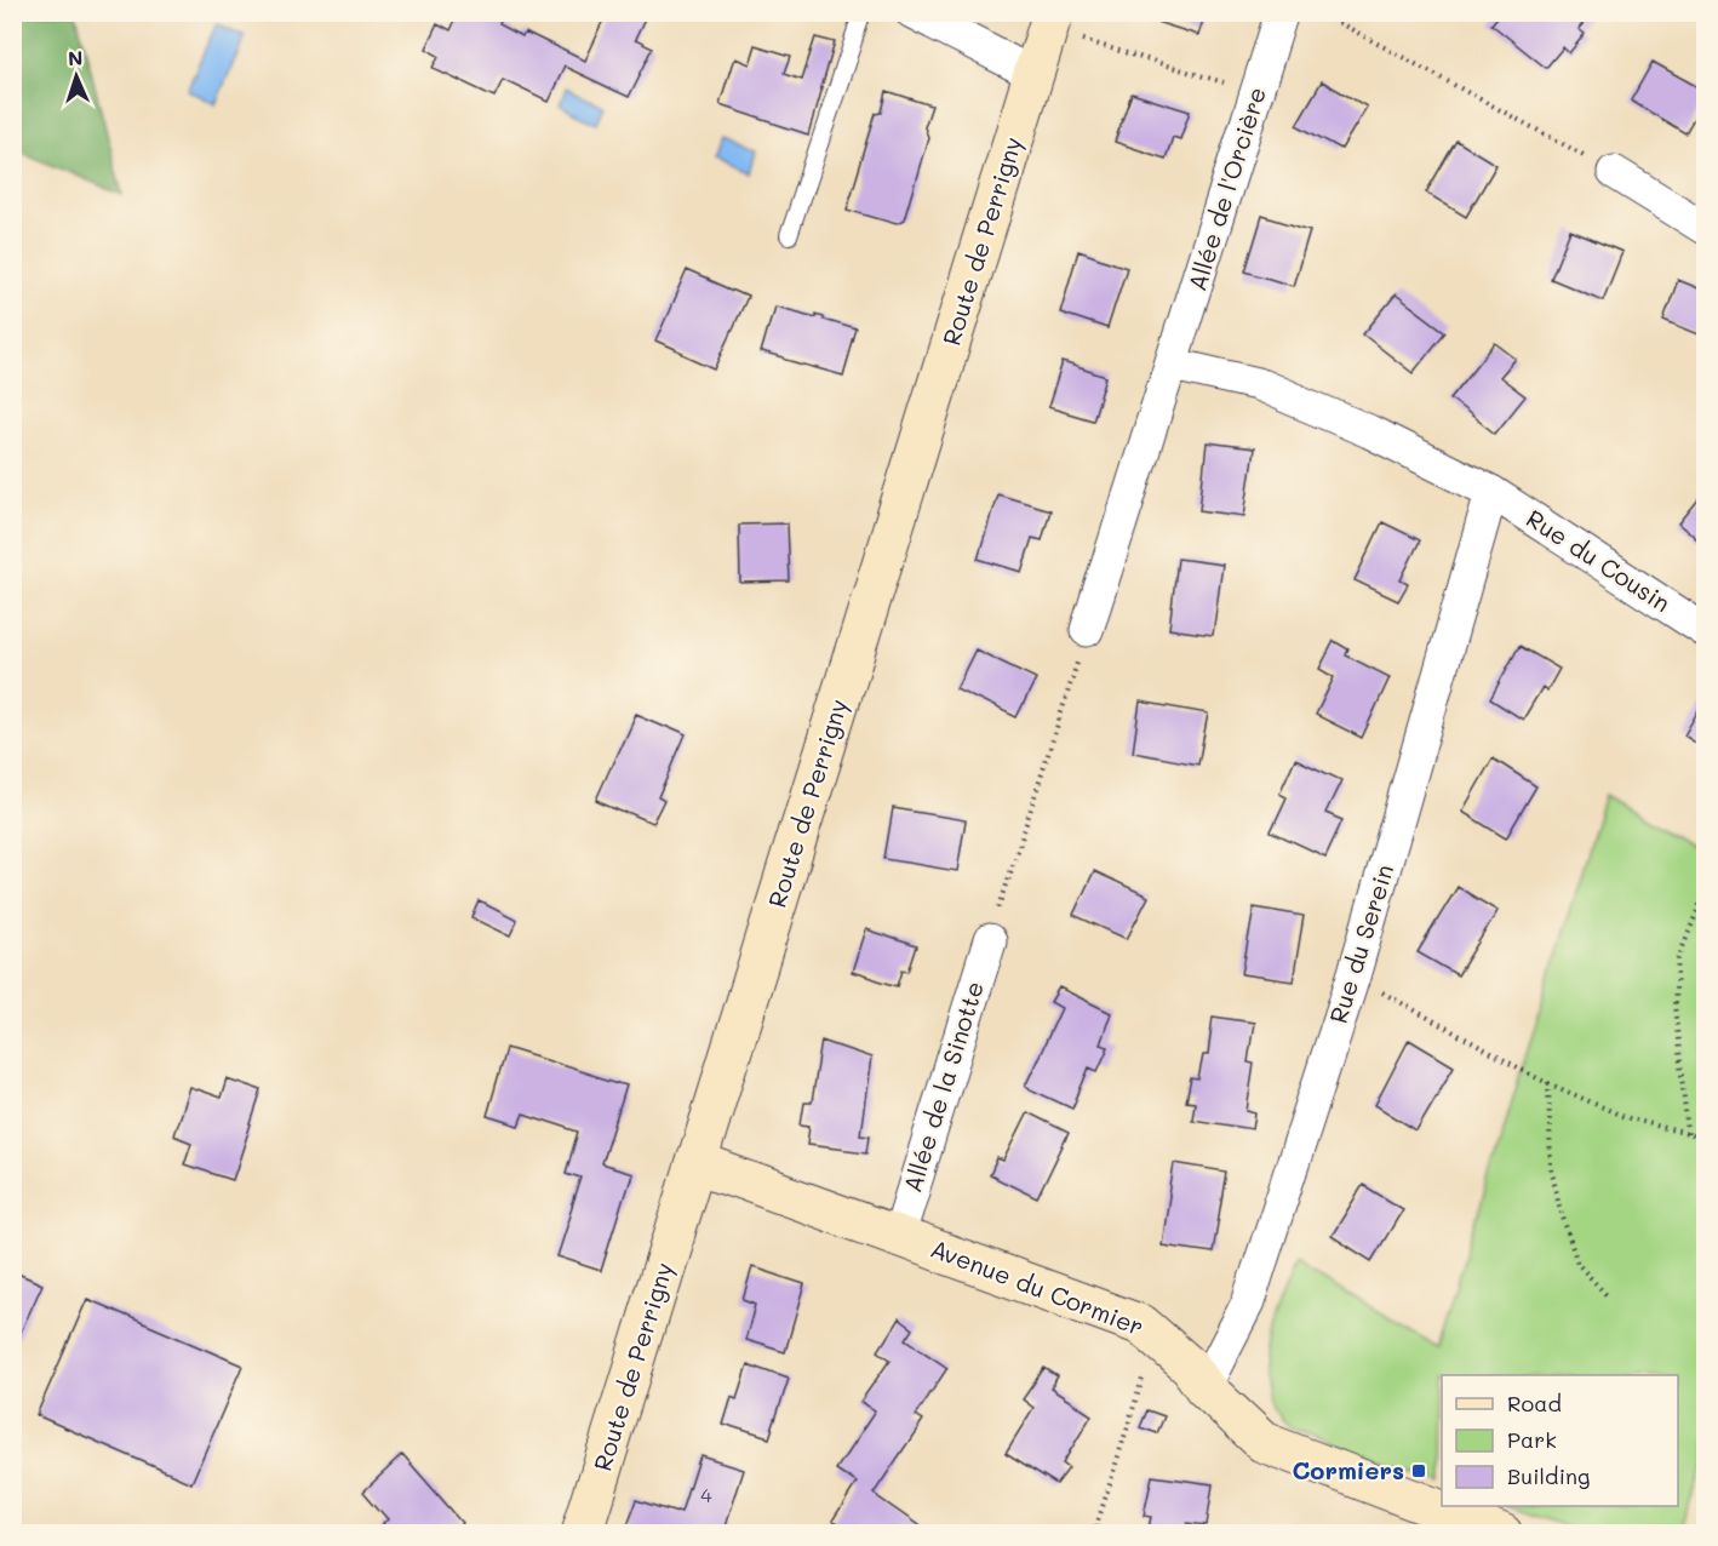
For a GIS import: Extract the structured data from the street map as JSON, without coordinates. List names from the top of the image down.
{
  "streets": {
    "street": [
      "Allée de l'Orcière",
      "Route de Perrigny",
      "Rue du Cousin",
      "Rue du Serein",
      "Allée de la Sinotte",
      "Avenue du Cormier"
    ]
  },
  "crossings": [
    ["Route de Perrigny", "Avenue du Cormier"],
    ["Rue du Cousin", "Rue du Serein"],
    ["Rue du Serein", "Avenue du Cormier"],
    ["Allée de la Sinotte", "Avenue du Cormier"]
  ],
  "places": {
    "transit": ["Cormiers"]
  },
  "house_numbers": ["4"],
  "legend": ["Road", "Park", "Building"],
  "north": "top"
}
